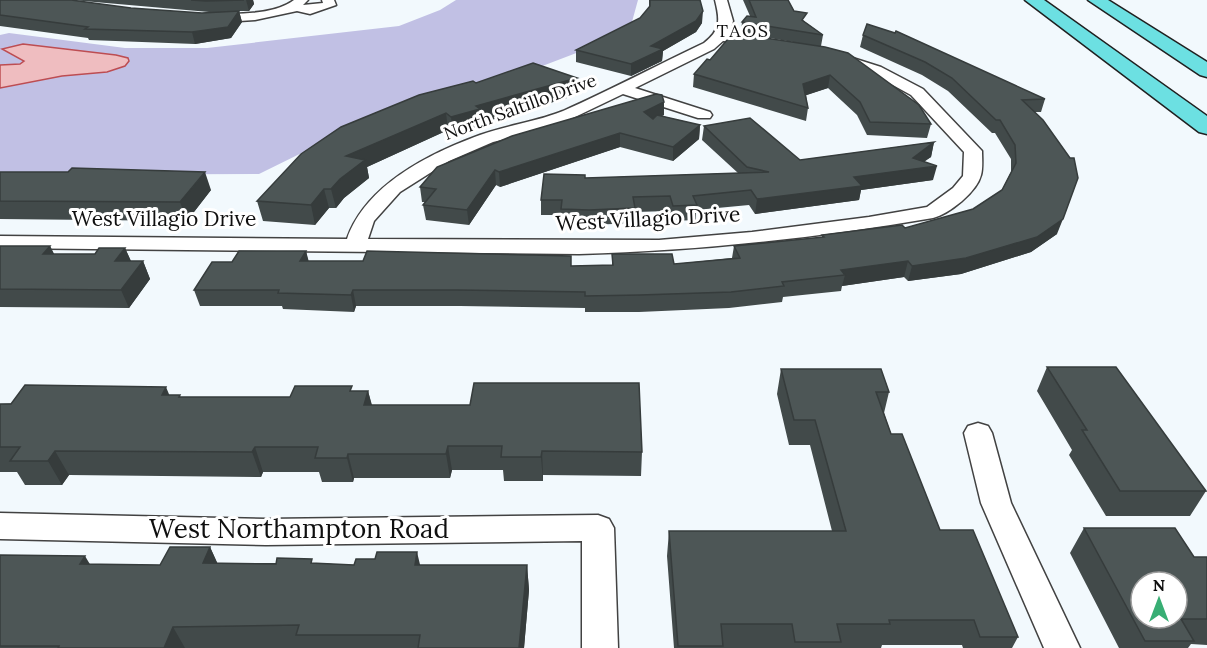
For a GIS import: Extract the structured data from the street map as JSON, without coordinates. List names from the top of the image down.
{
  "streets": {
    "street": ["North Saltillo Drive", "West Villagio Drive", "West Northampton Road"]
  },
  "crossings": [
    ["North Saltillo Drive", "West Villagio Drive"]
  ],
  "districts": ["TAOS"],
  "north": "top"
}
